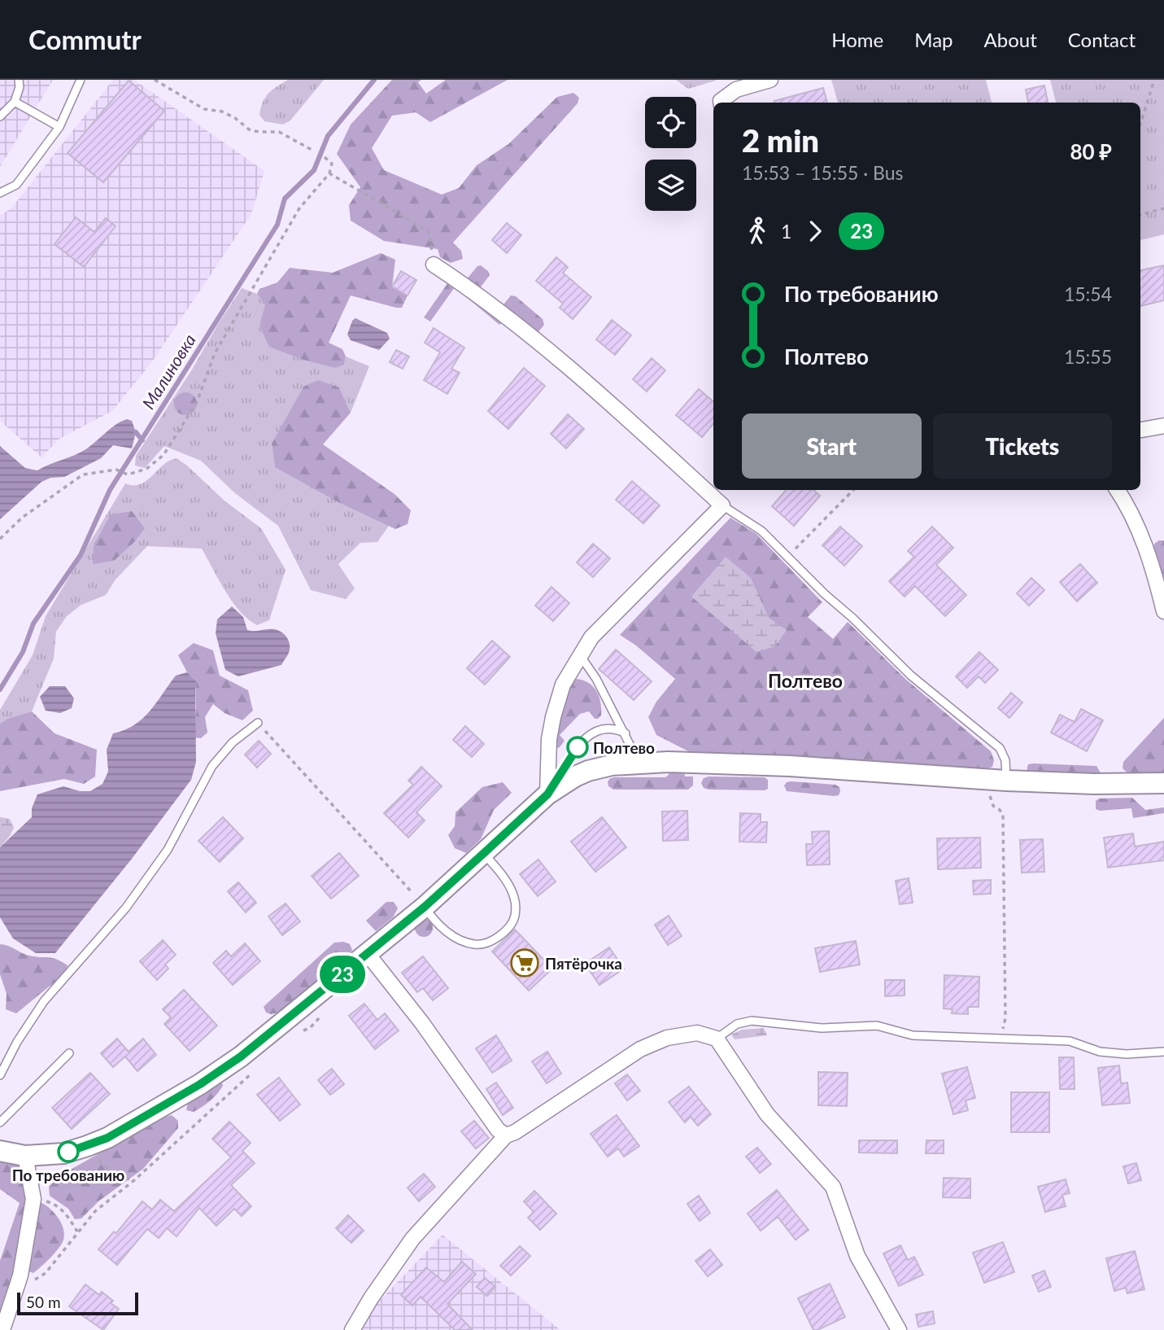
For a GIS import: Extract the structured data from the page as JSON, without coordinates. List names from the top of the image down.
{
  "districts": ["Полтево"],
  "water": ["Малиновка"],
  "places": {
    "other": ["Полтево", "По требованию"],
    "supermarket": ["Пятёрочка"]
  },
  "lines": ["bus line 23"],
  "scale_bar": "50 m",
  "page": {
    "header": "Commutr",
    "nav": [
      "Home",
      "Map",
      "About",
      "Contact"
    ],
    "on_map": "23",
    "heading": ["2 min", "15:53 – 15:55 · Bus", "80 ₽"],
    "legs": ["1", "23"],
    "list": [
      {
        "name": "По требованию",
        "value": "15:54"
      },
      {
        "name": "Полтево",
        "value": "15:55"
      }
    ],
    "buttons": ["Start", "Tickets"],
    "scale": "50 m"
  }
}
